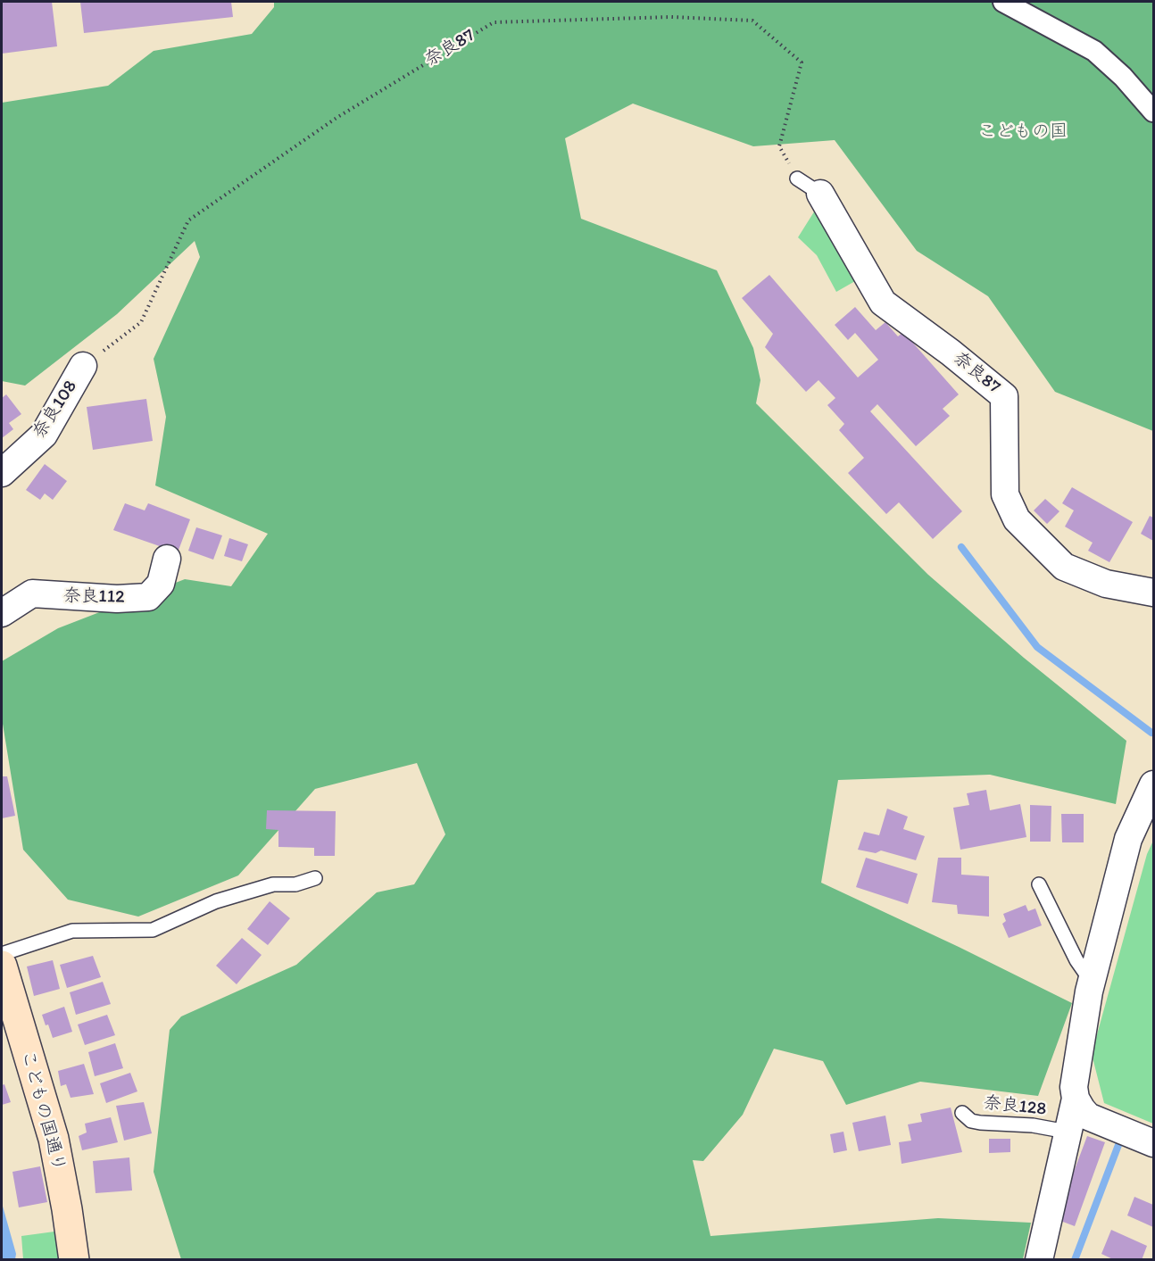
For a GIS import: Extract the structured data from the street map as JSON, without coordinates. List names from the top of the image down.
{
  "streets": {
    "main road": ["こどもの国通り"],
    "street": ["奈良87", "奈良108", "奈良112"],
    "lane": ["奈良128"]
  },
  "crossings": [
    ["奈良87", "奈良108"]
  ],
  "parks": ["こどもの国"]
}
